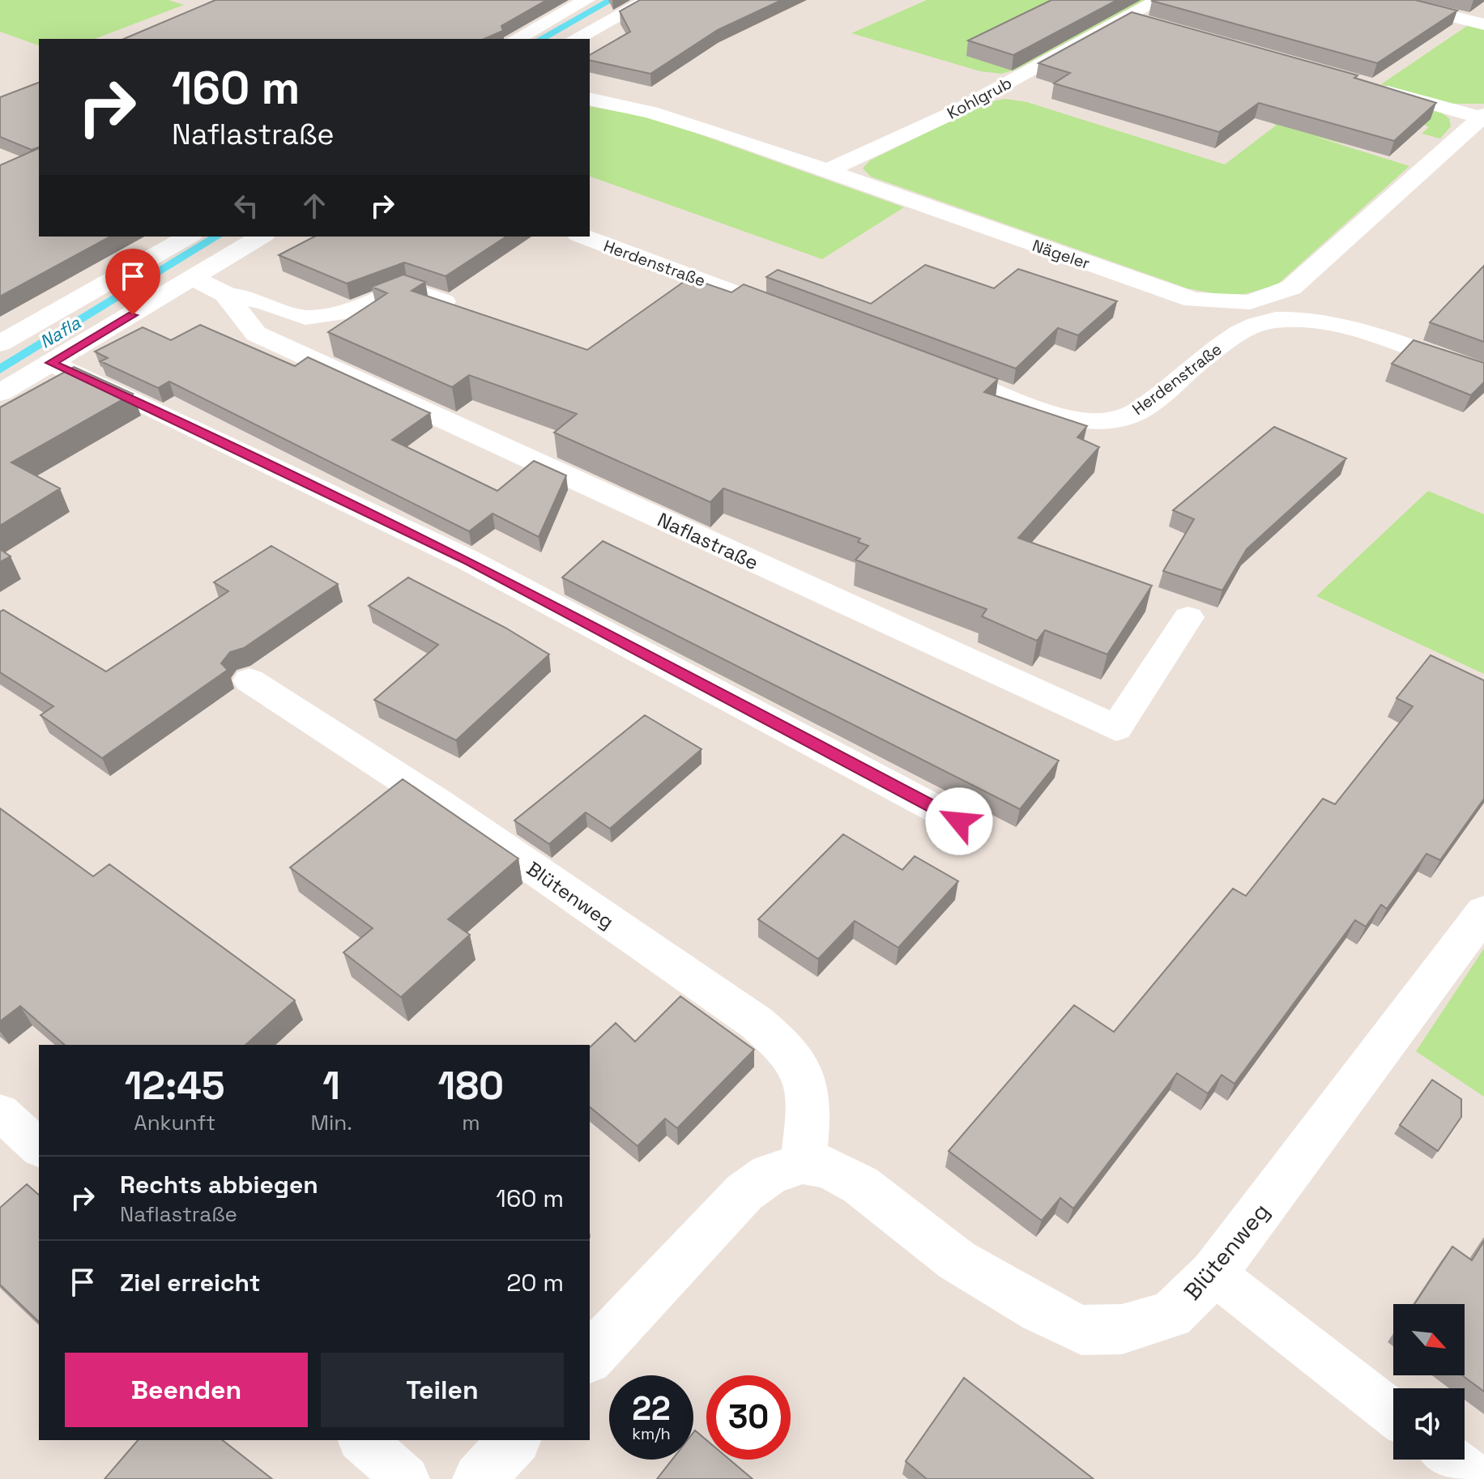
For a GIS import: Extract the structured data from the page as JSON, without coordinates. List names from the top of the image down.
{
  "streets": {
    "street": [
      "Kohlgrub",
      "Nägeler",
      "Herdenstraße",
      "Naflastraße",
      "Blütenweg"
    ]
  },
  "crossings": [
    ["Kohlgrub", "Nägeler"]
  ],
  "water": ["Nafla"],
  "north": "bottom right",
  "page": {
    "turn": ["160 m", "Naflastraße"],
    "eta": [
      "12:45",
      "Ankunft",
      "1",
      "Min.",
      "180",
      "m"
    ],
    "list": [
      {
        "name": "Rechts abbiegen",
        "note": "Naflastraße",
        "value": "160 m"
      },
      {
        "name": "Ziel erreicht",
        "value": "20 m"
      }
    ],
    "buttons": ["Beenden", "Teilen"],
    "speed": "22 km/h",
    "limit": "30"
  }
}
